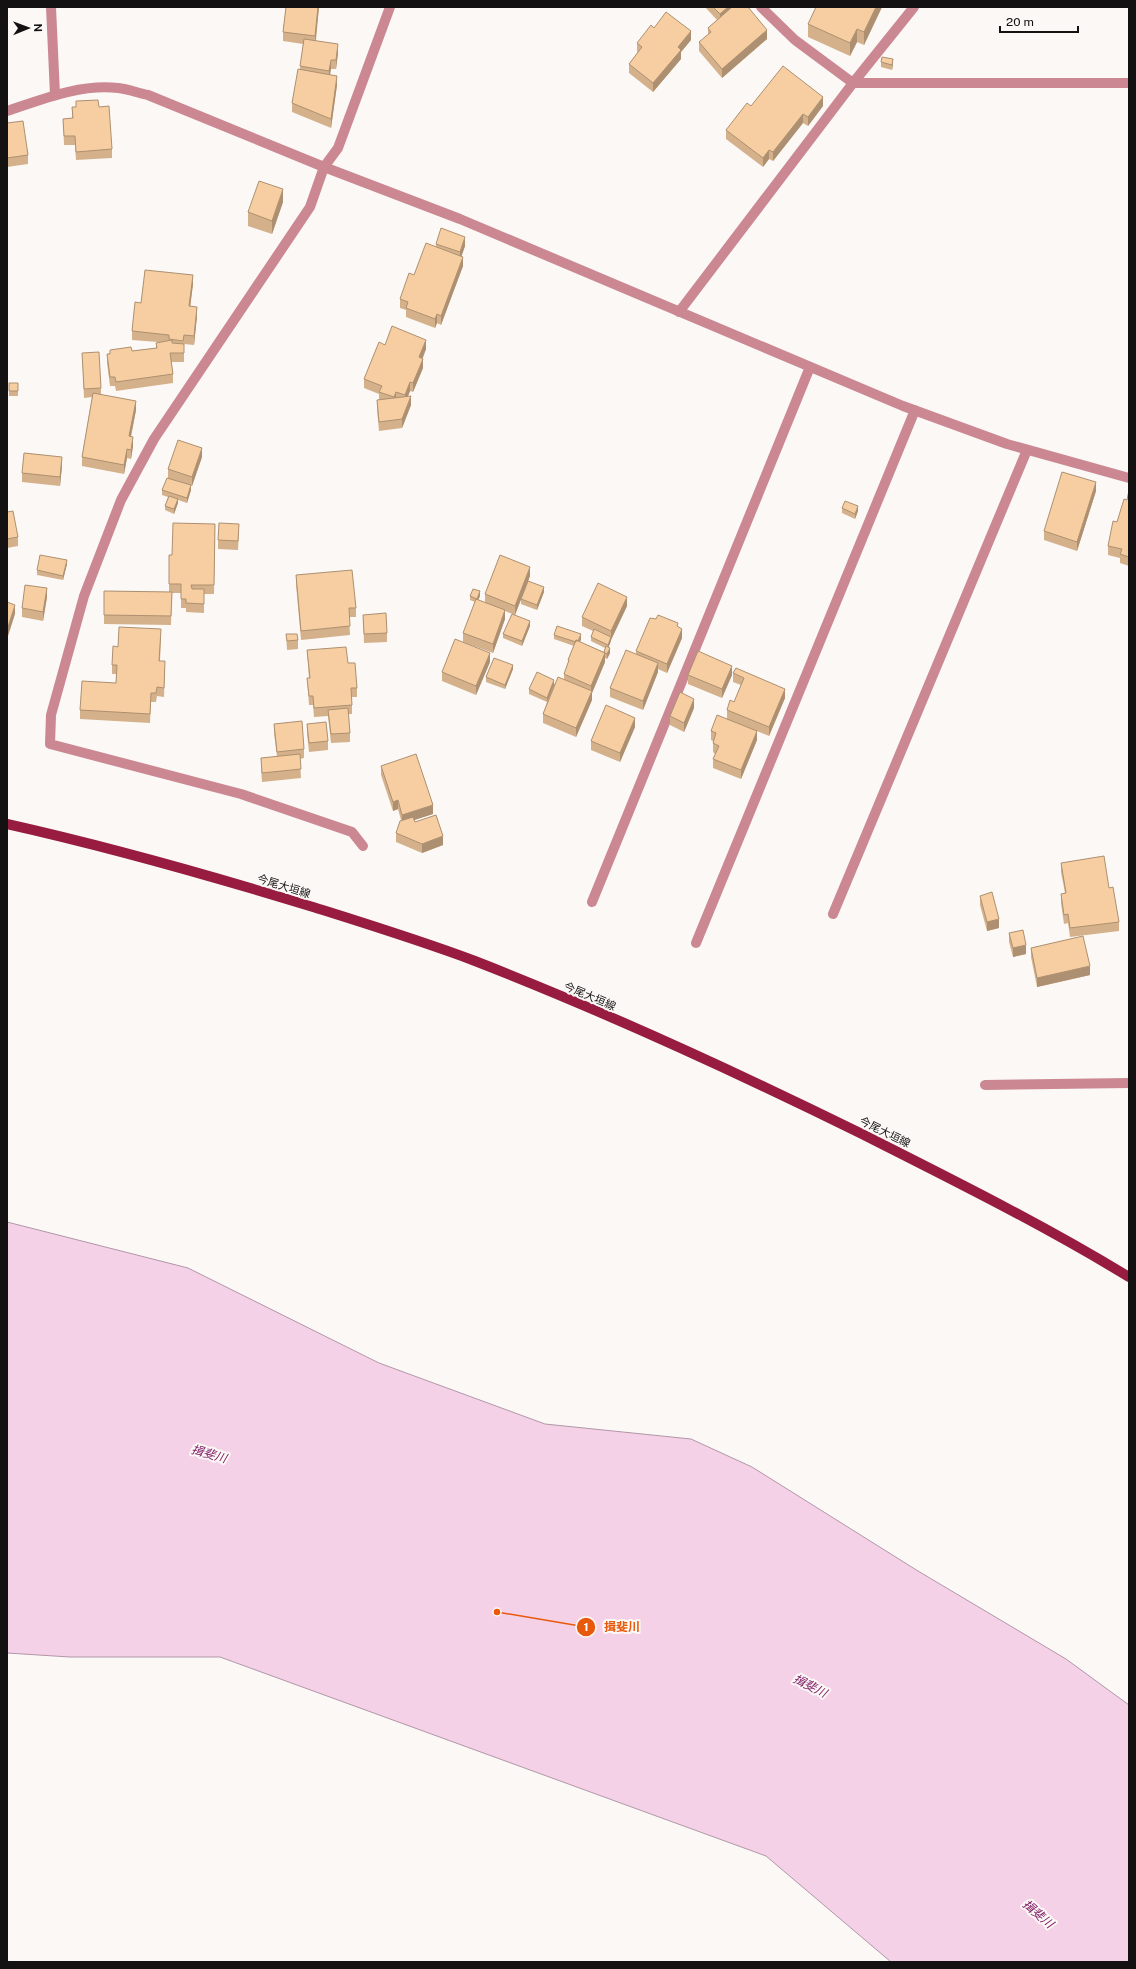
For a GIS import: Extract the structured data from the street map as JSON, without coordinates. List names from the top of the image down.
{
  "streets": {
    "main road": ["今尾大垣線"]
  },
  "water": ["揖斐川"],
  "places": ["揖斐川"],
  "scale_bar": "20 m",
  "north": "right"
}
